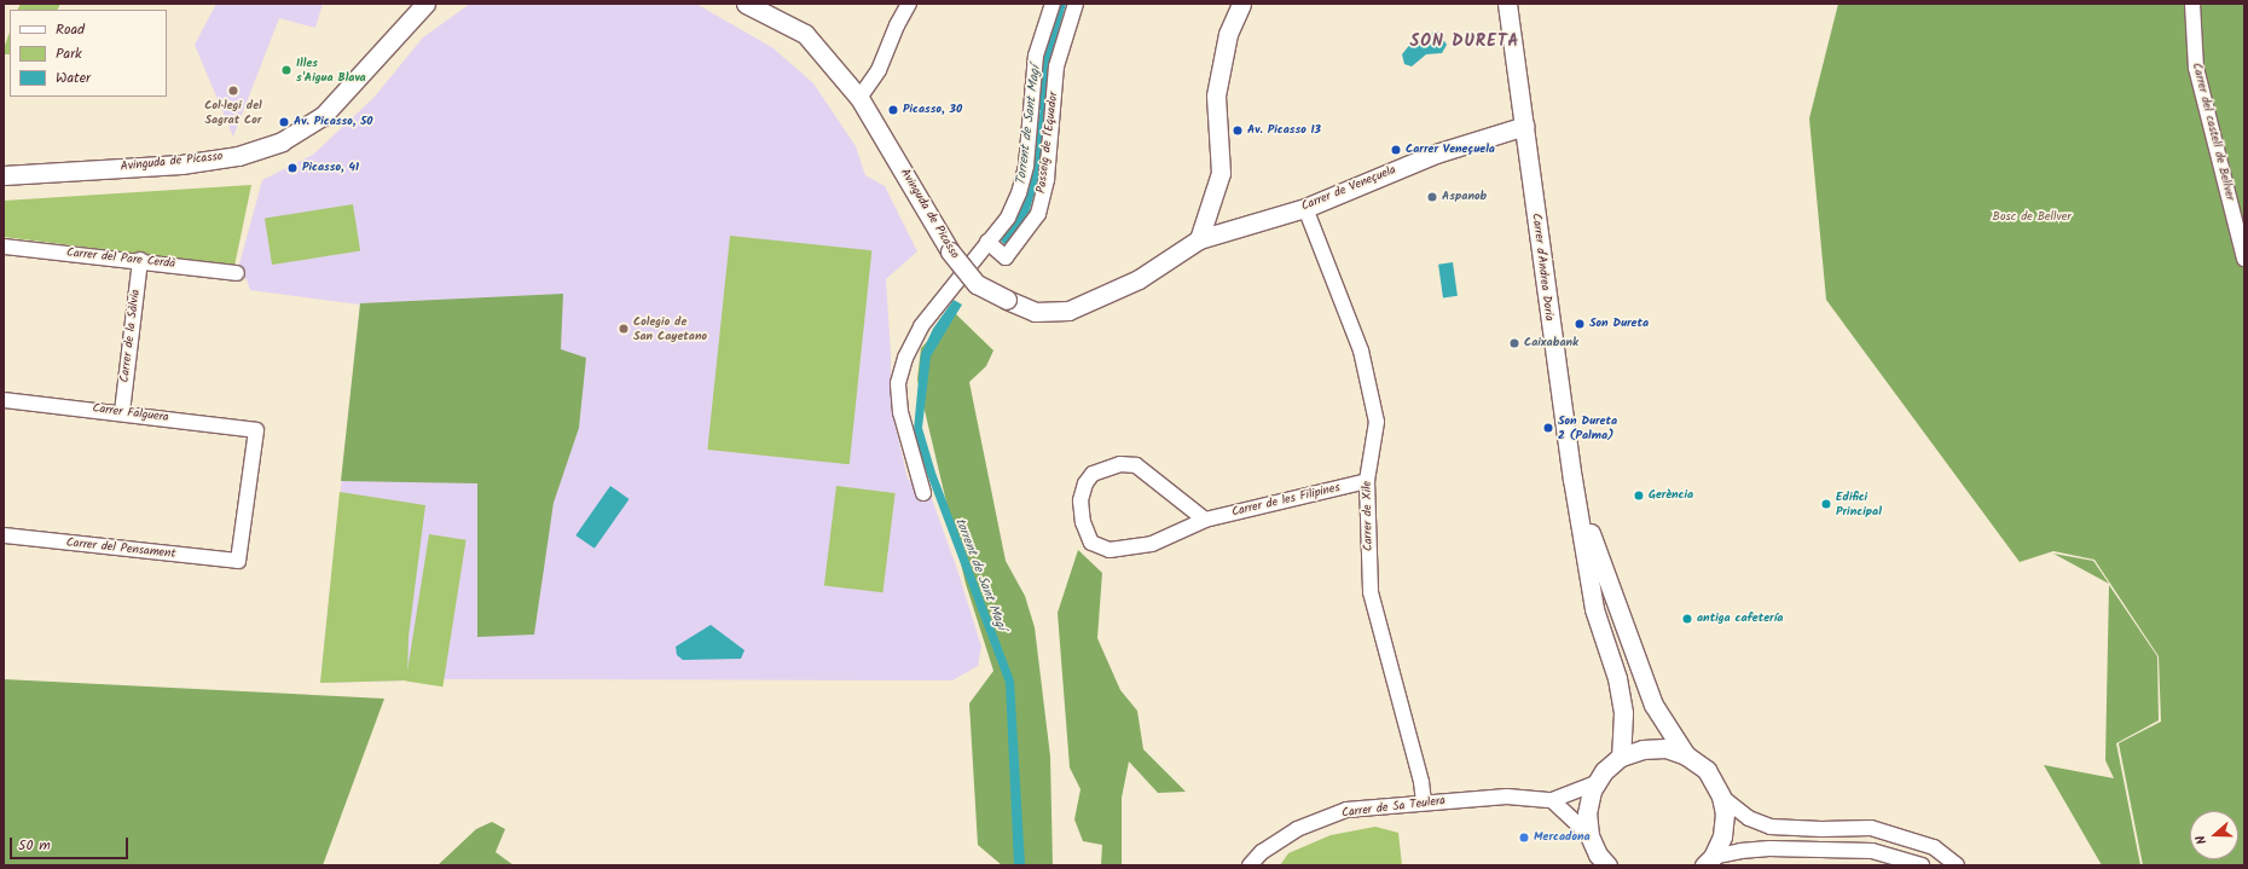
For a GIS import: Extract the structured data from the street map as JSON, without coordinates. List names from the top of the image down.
{
  "streets": {
    "street": [
      "Carrer del castell de Bellver",
      "Passeig de l'Equador",
      "Avinguda de Picasso",
      "Carrer de Veneçuela",
      "Carrer del Pare Cerdà",
      "Carrer d'Andrea Doria",
      "Carrer de la Sàlvia",
      "Carrer Falguera",
      "Carrer de les Filipines",
      "Carrer de Xile",
      "Carrer del Pensament",
      "Carrer de Sa Teulera"
    ]
  },
  "crossings": [
    ["Avinguda de Picasso", "Carrer de Veneçuela"],
    ["Carrer de Veneçuela", "Carrer d'Andrea Doria"],
    ["Carrer de Veneçuela", "Carrer de Xile"],
    ["Carrer del Pare Cerdà", "Carrer de la Sàlvia"],
    ["Carrer de la Sàlvia", "Carrer Falguera"],
    ["Carrer Falguera", "Carrer del Pensament"],
    ["Carrer de les Filipines", "Carrer de Xile"],
    ["Carrer de Xile", "Carrer de Sa Teulera"]
  ],
  "districts": ["SON DURETA"],
  "water": ["Torrent de Sant Magí", "torrent de Sant Magí"],
  "parks": ["Bosc de Bellver"],
  "places": [
    "Illes s'Aigua Blava",
    "Col·legi del Sagrat Cor",
    "Picasso, 30",
    "Av. Picasso, 50",
    "Av. Picasso 13",
    "Carrer Veneçuela",
    "Picasso, 41",
    "Aspanob",
    "Son Dureta",
    "Colegio de San Cayetano",
    "Caixabank",
    "Son Dureta 2 (Palma)",
    "Gerència",
    "Edifici Principal",
    "antiga cafetería",
    "Mercadona"
  ],
  "legend": ["Road", "Park", "Water"],
  "scale_bar": "50 m",
  "north": "left"
}
